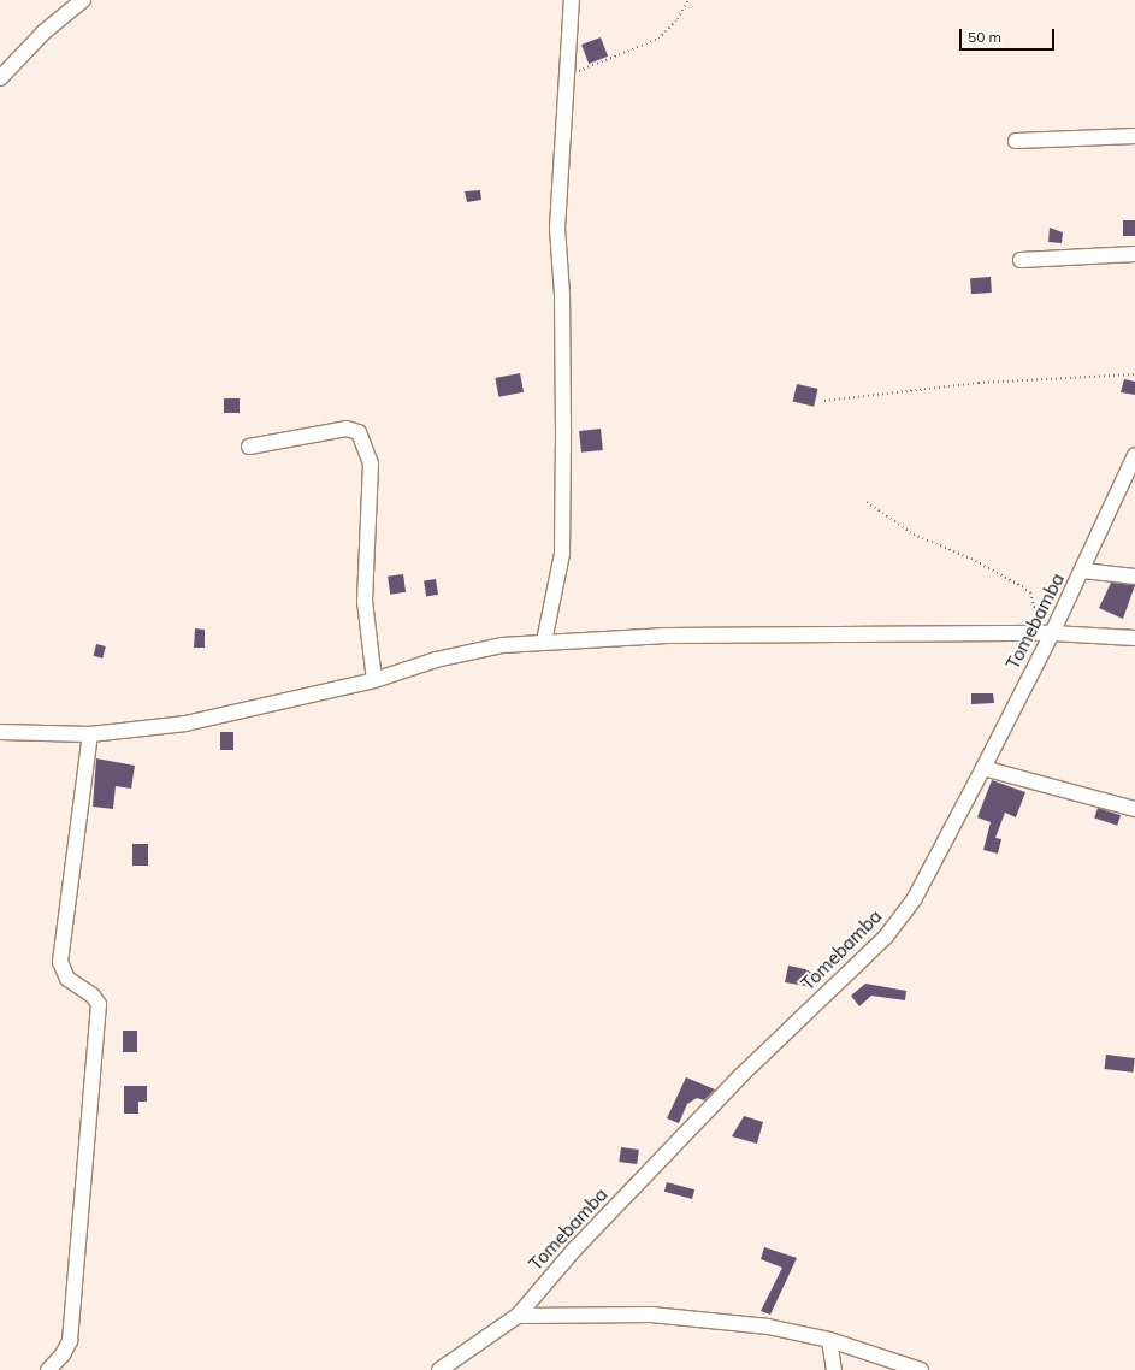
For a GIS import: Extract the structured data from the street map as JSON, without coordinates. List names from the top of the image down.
{
  "streets": {
    "street": ["Tomebamba"]
  },
  "scale_bar": "50 m"
}
